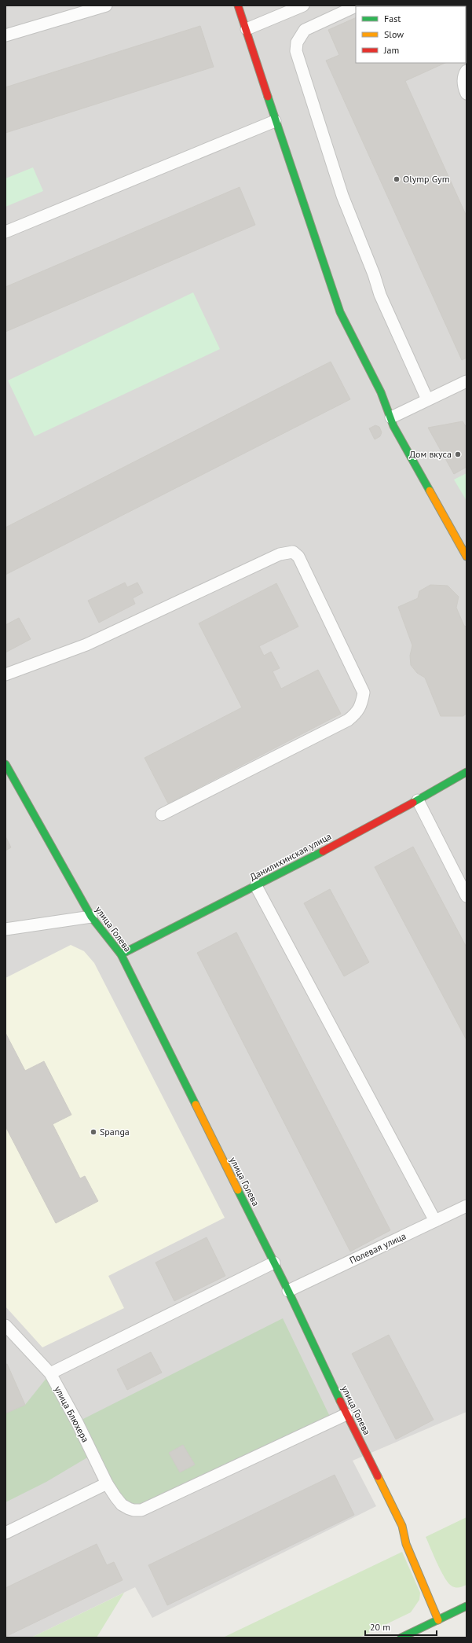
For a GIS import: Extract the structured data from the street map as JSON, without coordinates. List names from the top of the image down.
{
  "streets": {
    "street": ["Данилихинская улица", "улица Голева"],
    "lane": ["Полевая улица", "улица Блюхера"]
  },
  "crossings": [
    ["Данилихинская улица", "улица Голева"],
    ["улица Голева", "Полевая улица"],
    ["улица Голева", "улица Блюхера"]
  ],
  "places": ["Olymp Gym", "Дом вкуса", "Spanga"],
  "legend": ["Fast", "Slow", "Jam"],
  "scale_bar": "20 m"
}
